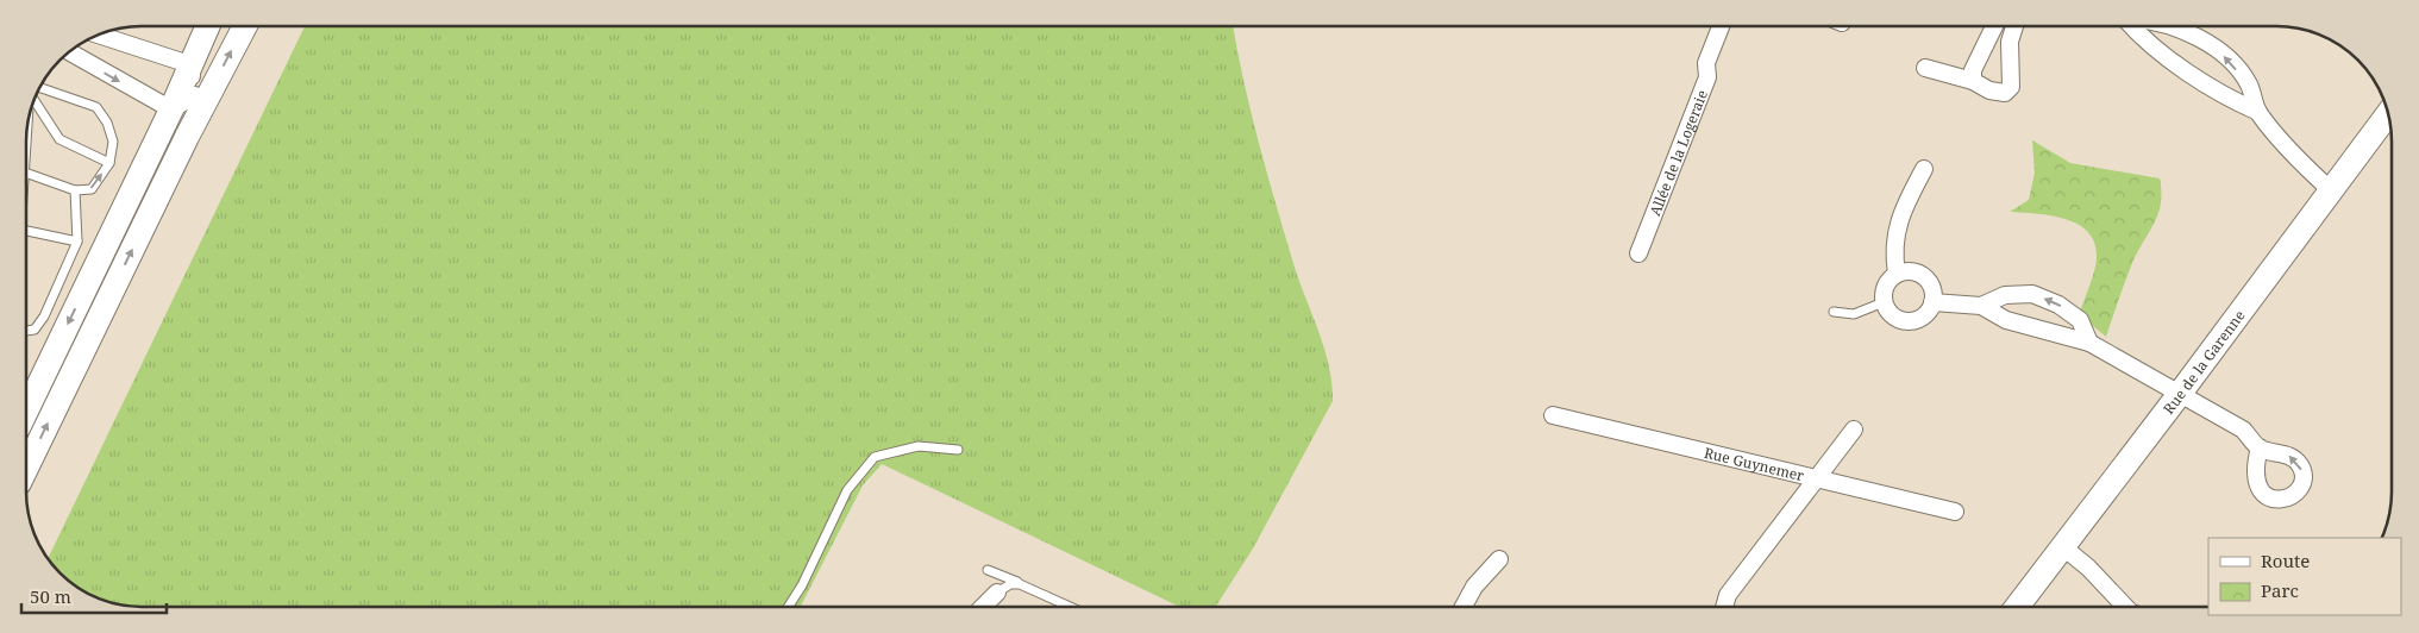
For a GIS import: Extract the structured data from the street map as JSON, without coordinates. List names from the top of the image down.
{
  "streets": {
    "main road": ["Rue de la Garenne"],
    "street": ["Allée de la Logeraie", "Rue Guynemer"]
  },
  "legend": ["Route", "Parc"],
  "scale_bar": "50 m"
}
